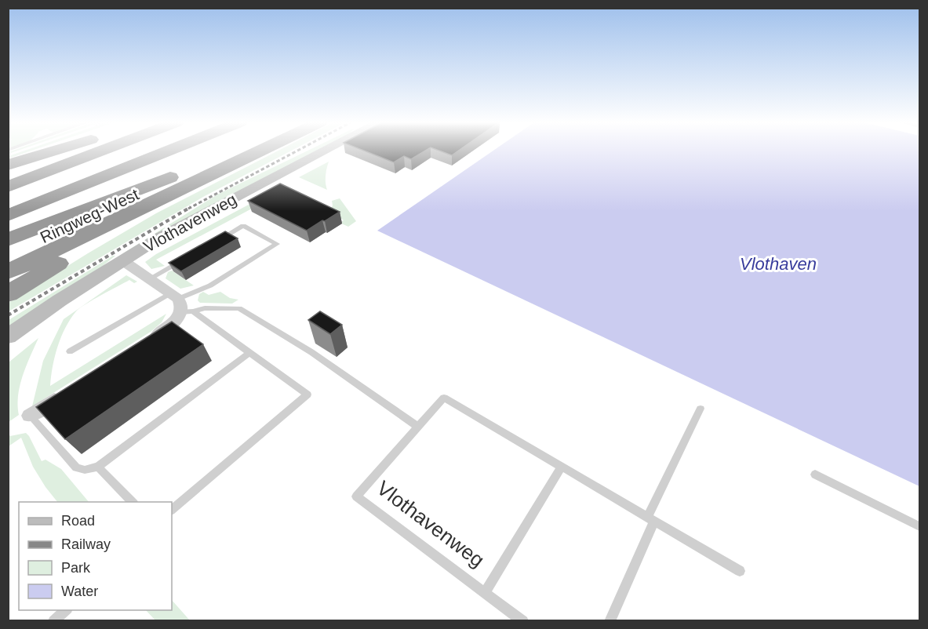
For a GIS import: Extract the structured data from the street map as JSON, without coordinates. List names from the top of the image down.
{
  "streets": {
    "highway": ["Ringweg-West"],
    "main road": ["Vlothavenweg"]
  },
  "water": ["Vlothaven"],
  "legend": [
    "Road",
    "Railway",
    "Park",
    "Water"
  ]
}
